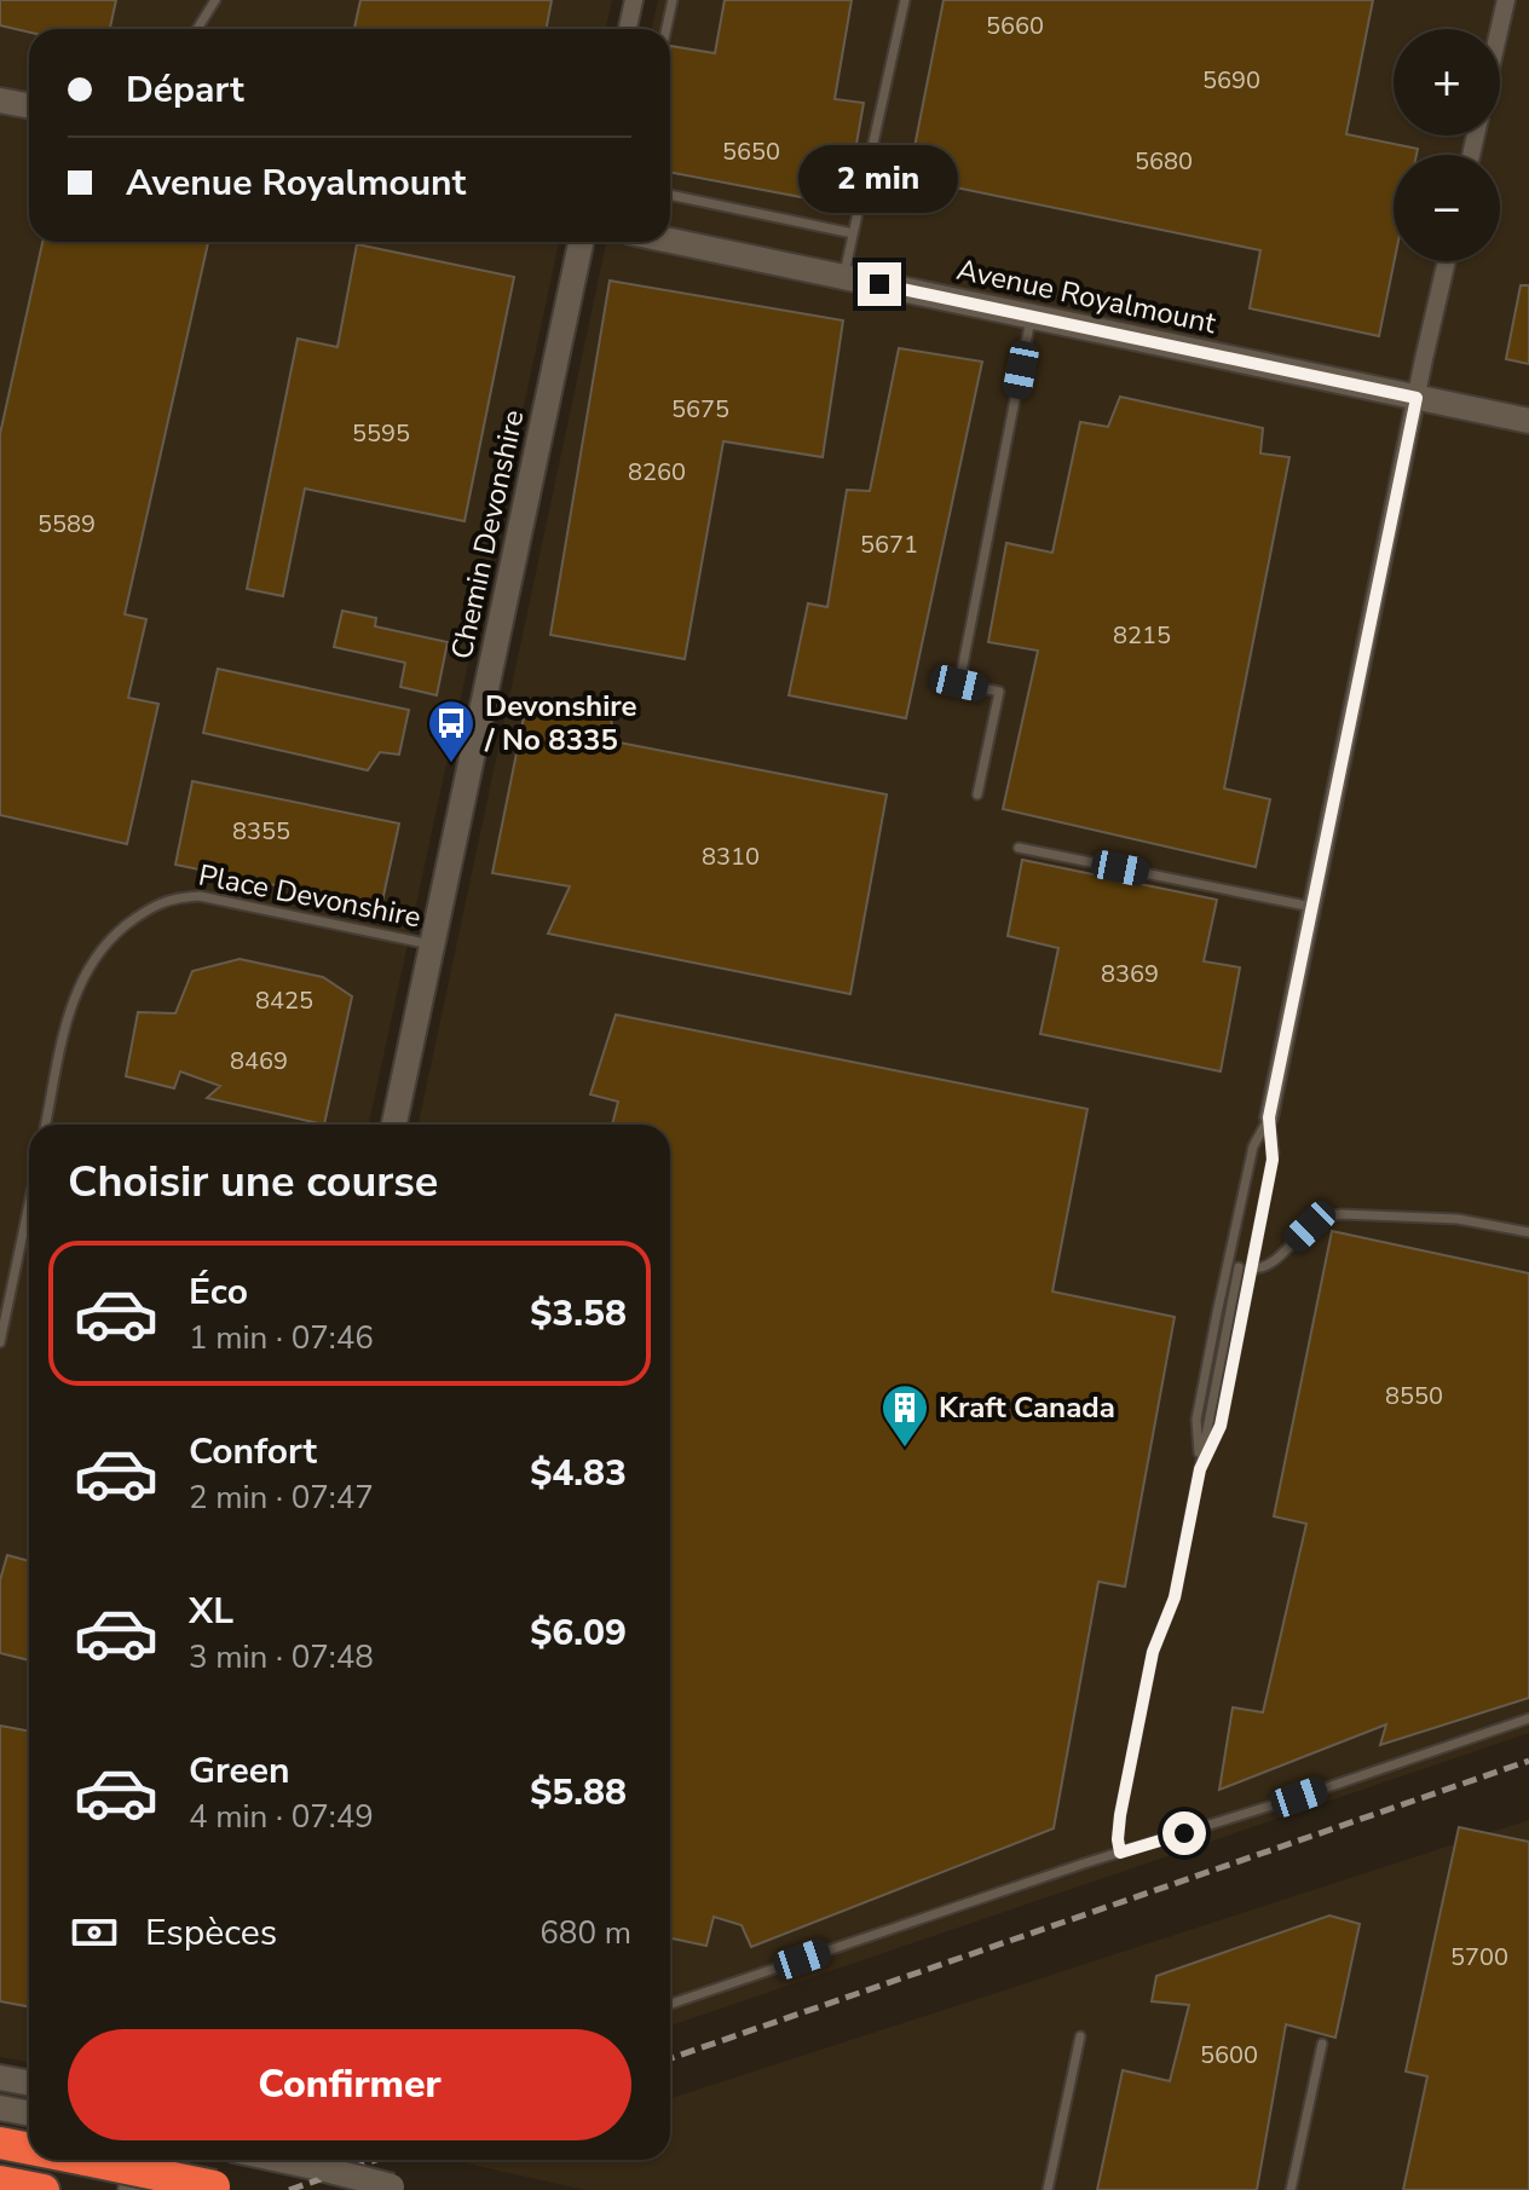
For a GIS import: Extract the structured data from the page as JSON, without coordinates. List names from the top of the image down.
{
  "streets": {
    "street": ["Avenue Royalmount", "Chemin Devonshire"],
    "lane": ["Place Devonshire"]
  },
  "crossings": [
    ["Chemin Devonshire", "Place Devonshire"]
  ],
  "places": {
    "bus stop": ["Devonshire / No 8335"],
    "building": ["Kraft Canada"]
  },
  "house_numbers": [
    "5660",
    "5690",
    "5650",
    "5680",
    "5675",
    "5595",
    "8260",
    "5589",
    "5671",
    "8215",
    "8355",
    "8310",
    "8369",
    "8425",
    "8469",
    "8550",
    "5700",
    "5600"
  ],
  "page": {
    "map_buttons": ["+", "−"],
    "banner": ["Départ", "Avenue Royalmount"],
    "bubble": "2 min",
    "heading": "Choisir une course",
    "list": [
      {
        "name": "Éco",
        "note": "1 min · 07:46",
        "value": "$3.58"
      },
      {
        "name": "Confort",
        "note": "2 min · 07:47",
        "value": "$4.83"
      },
      {
        "name": "XL",
        "note": "3 min · 07:48",
        "value": "$6.09"
      },
      {
        "name": "Green",
        "note": "4 min · 07:49",
        "value": "$5.88"
      }
    ],
    "pay": ["Espèces", "680 m"],
    "buttons": "Confirmer"
  }
}
